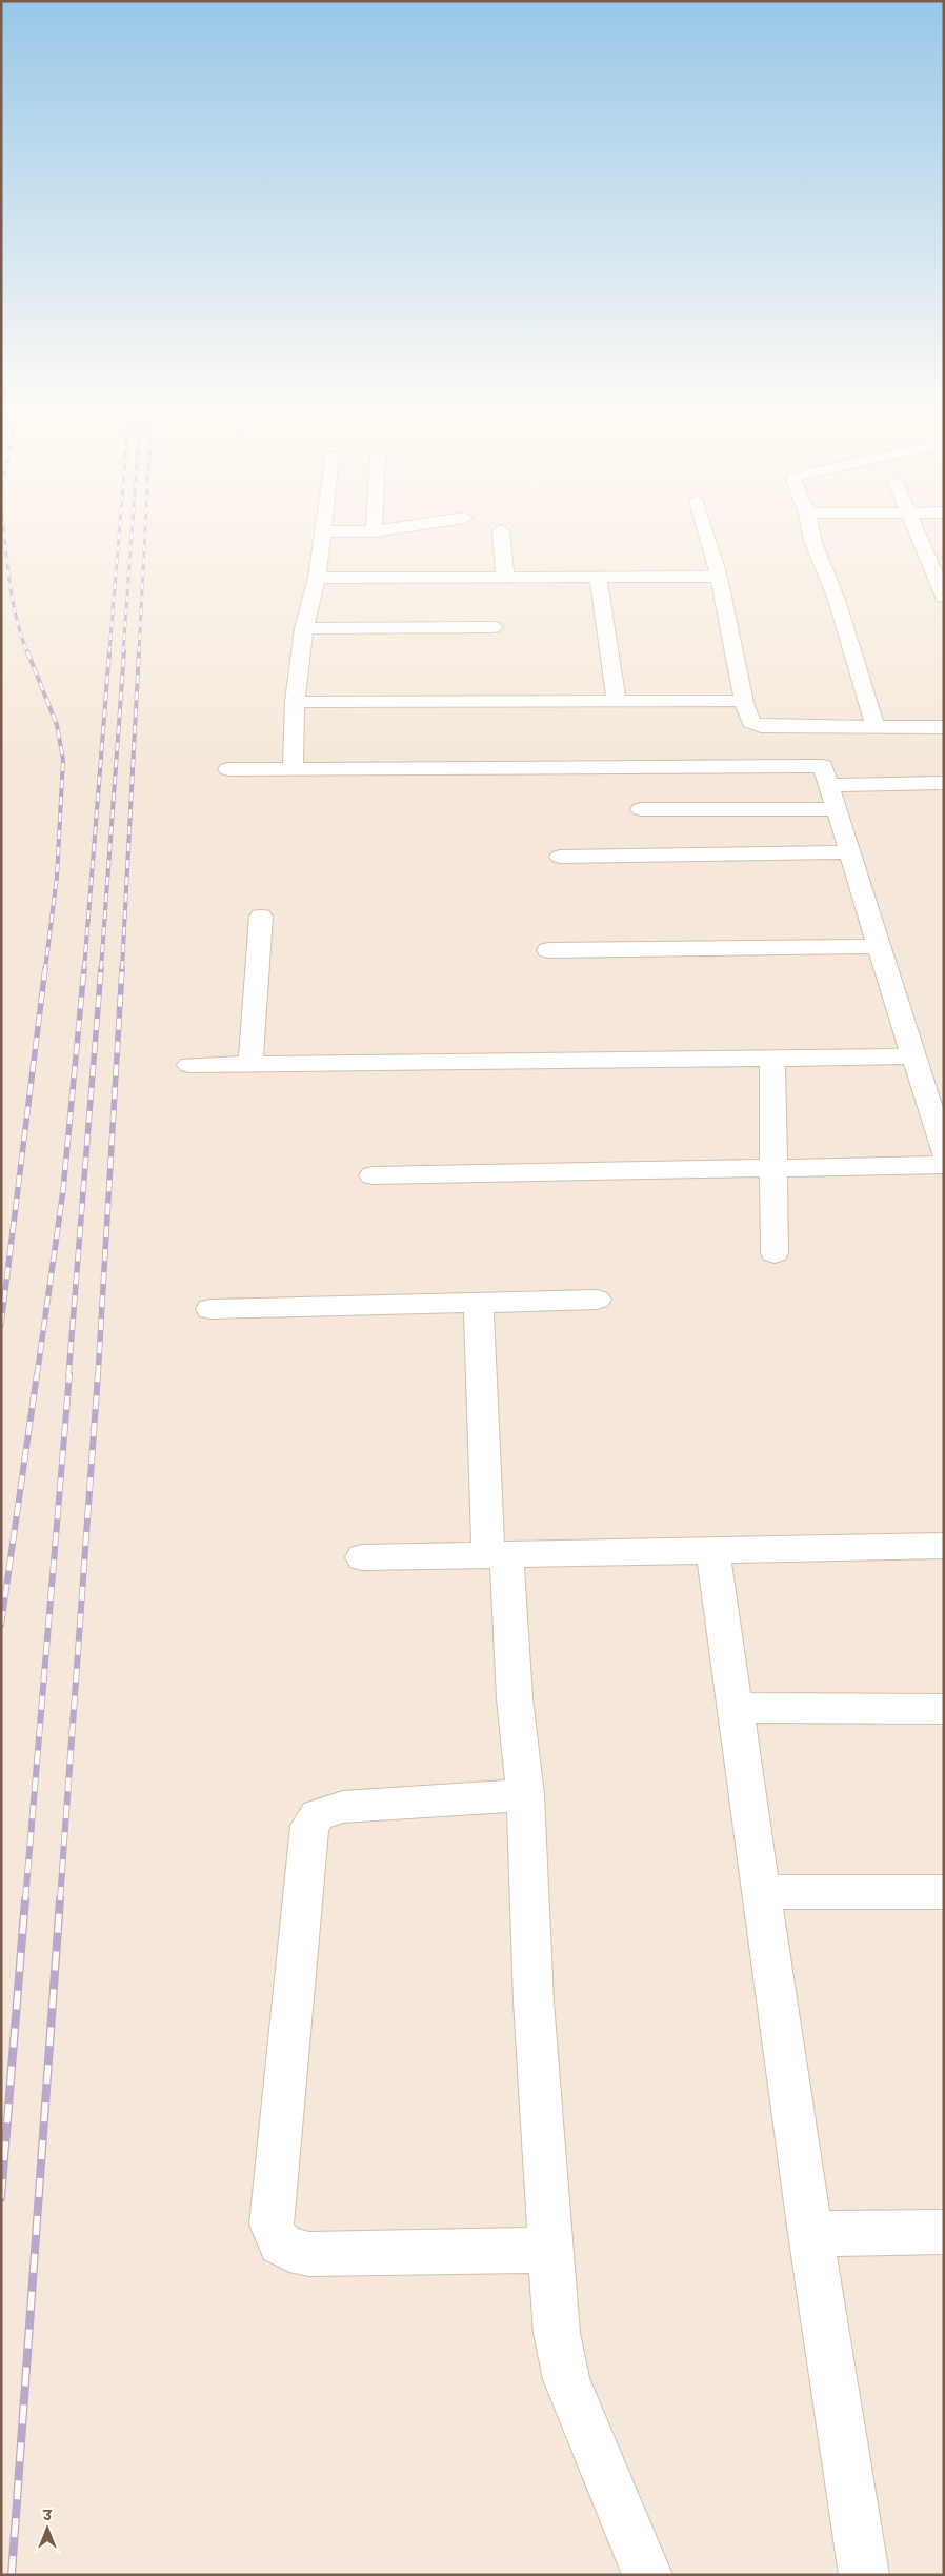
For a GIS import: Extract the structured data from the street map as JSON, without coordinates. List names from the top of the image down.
{
  "north": "top"
}
